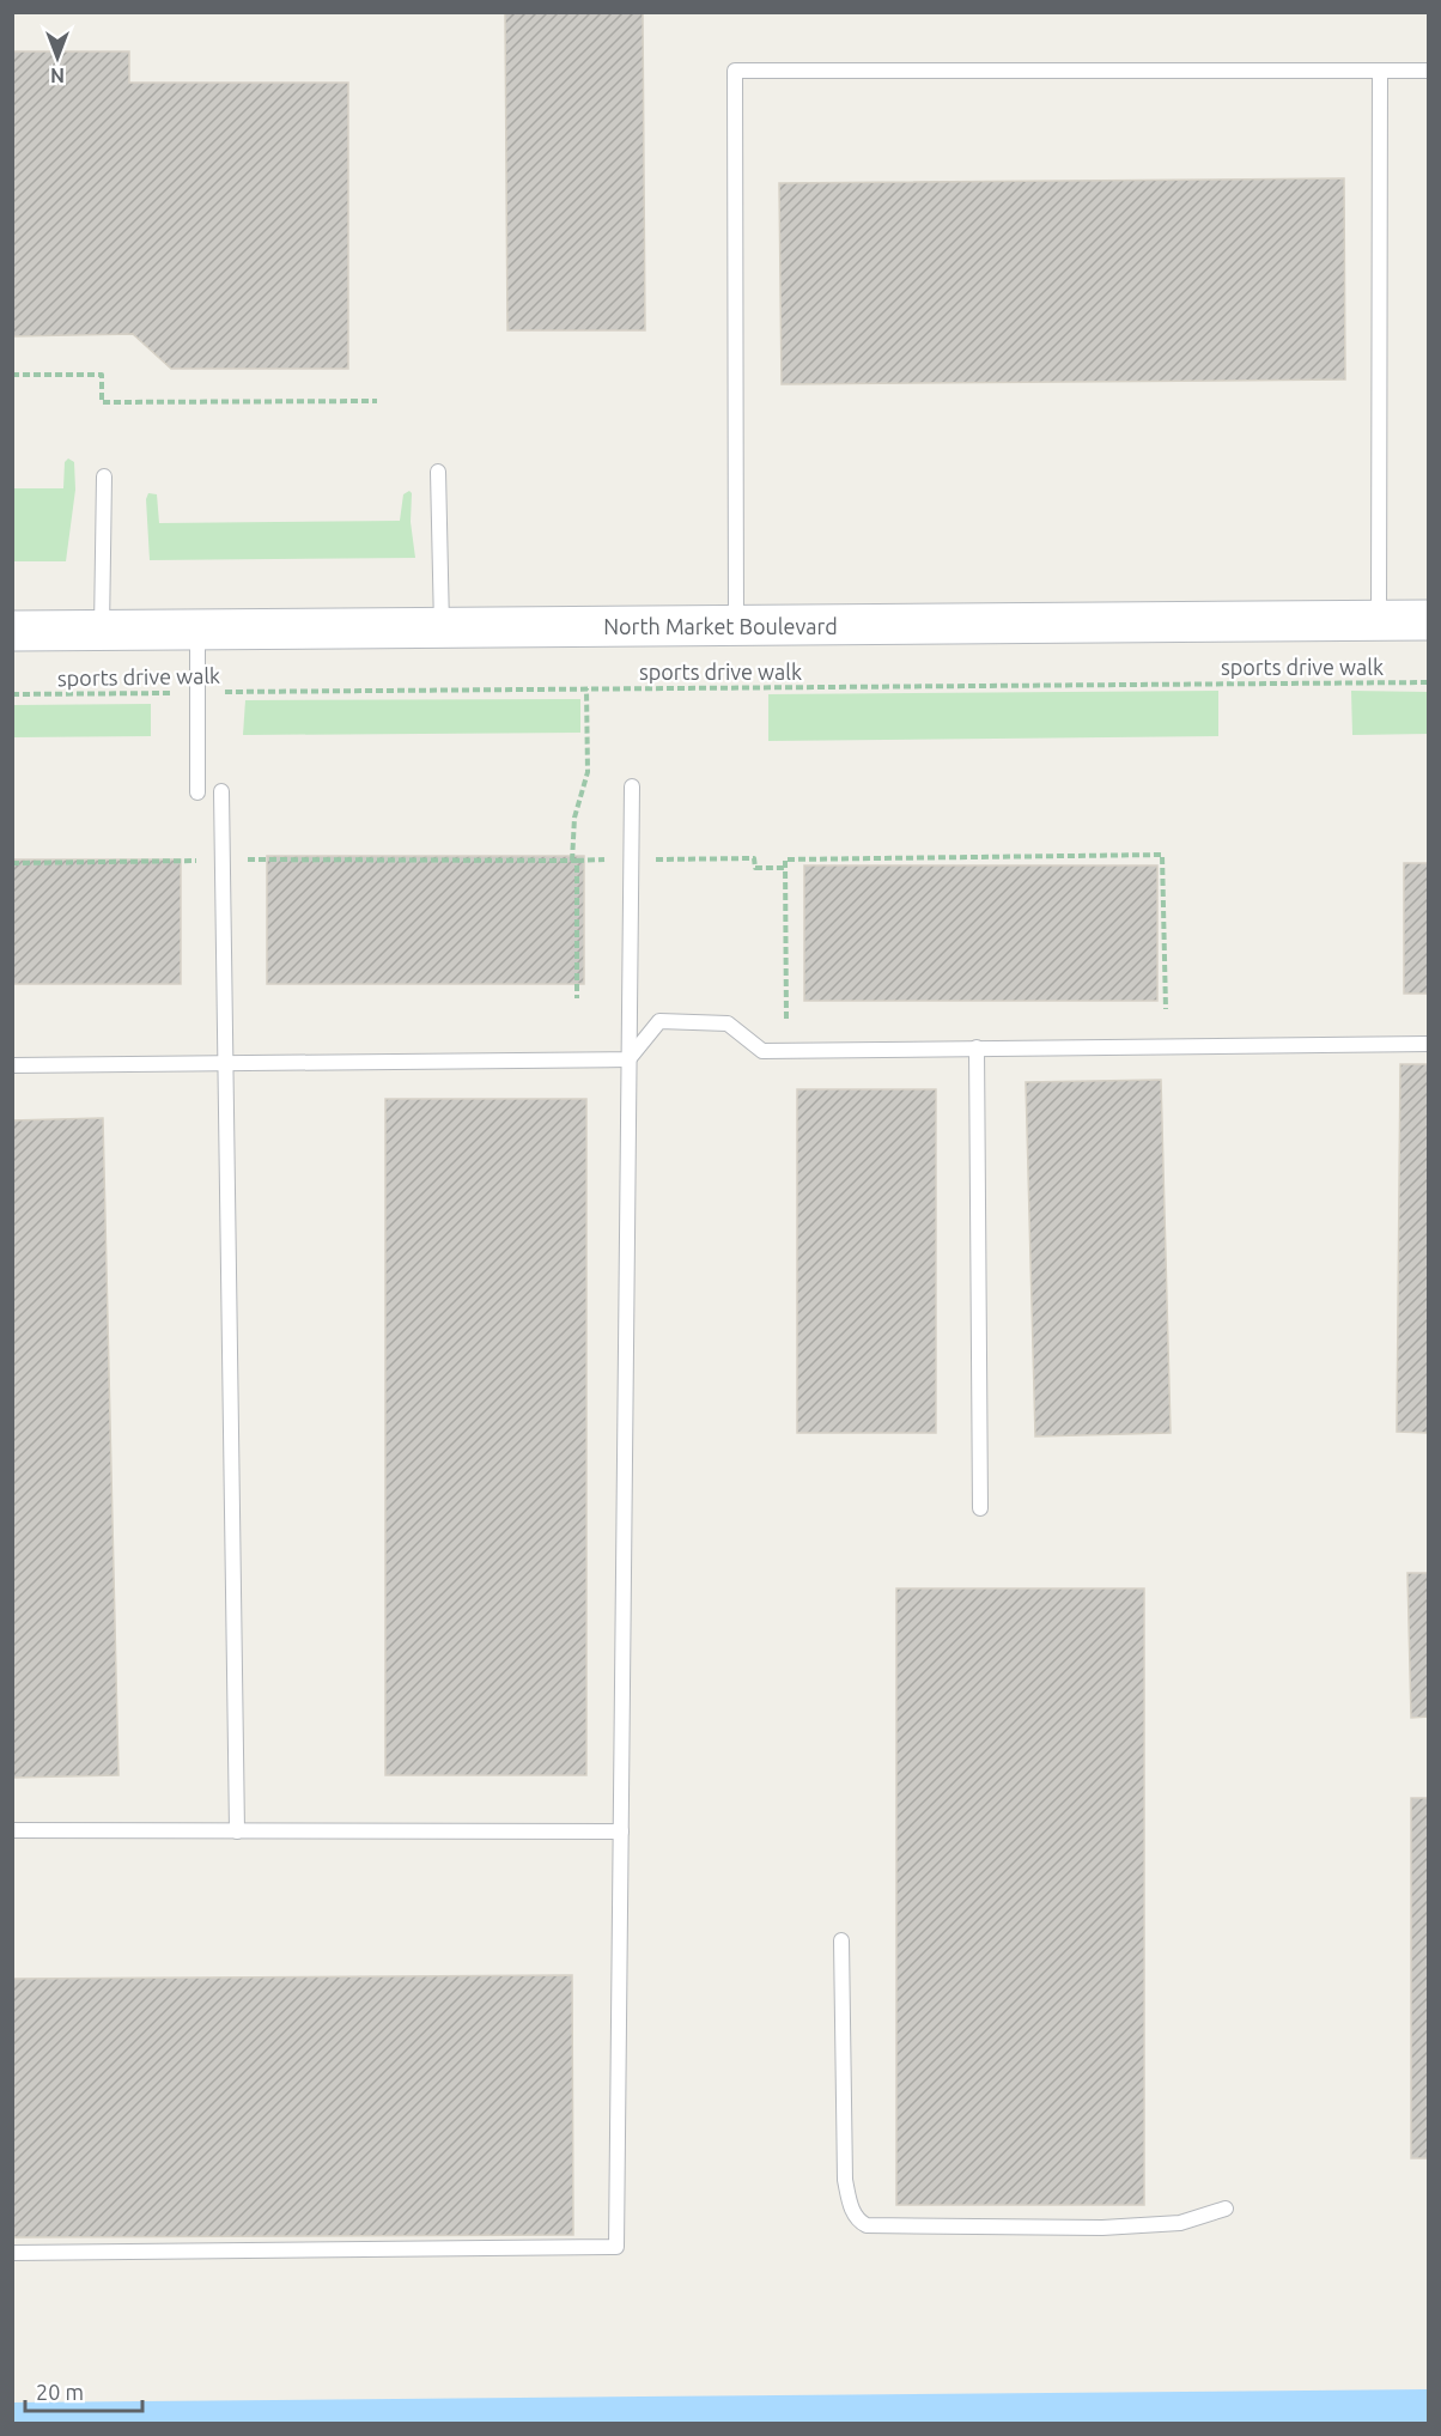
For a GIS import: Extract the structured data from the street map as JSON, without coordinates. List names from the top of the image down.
{
  "streets": {
    "main road": ["North Market Boulevard"],
    "path": ["sports drive walk"]
  },
  "scale_bar": "20 m",
  "north": "bottom"
}
